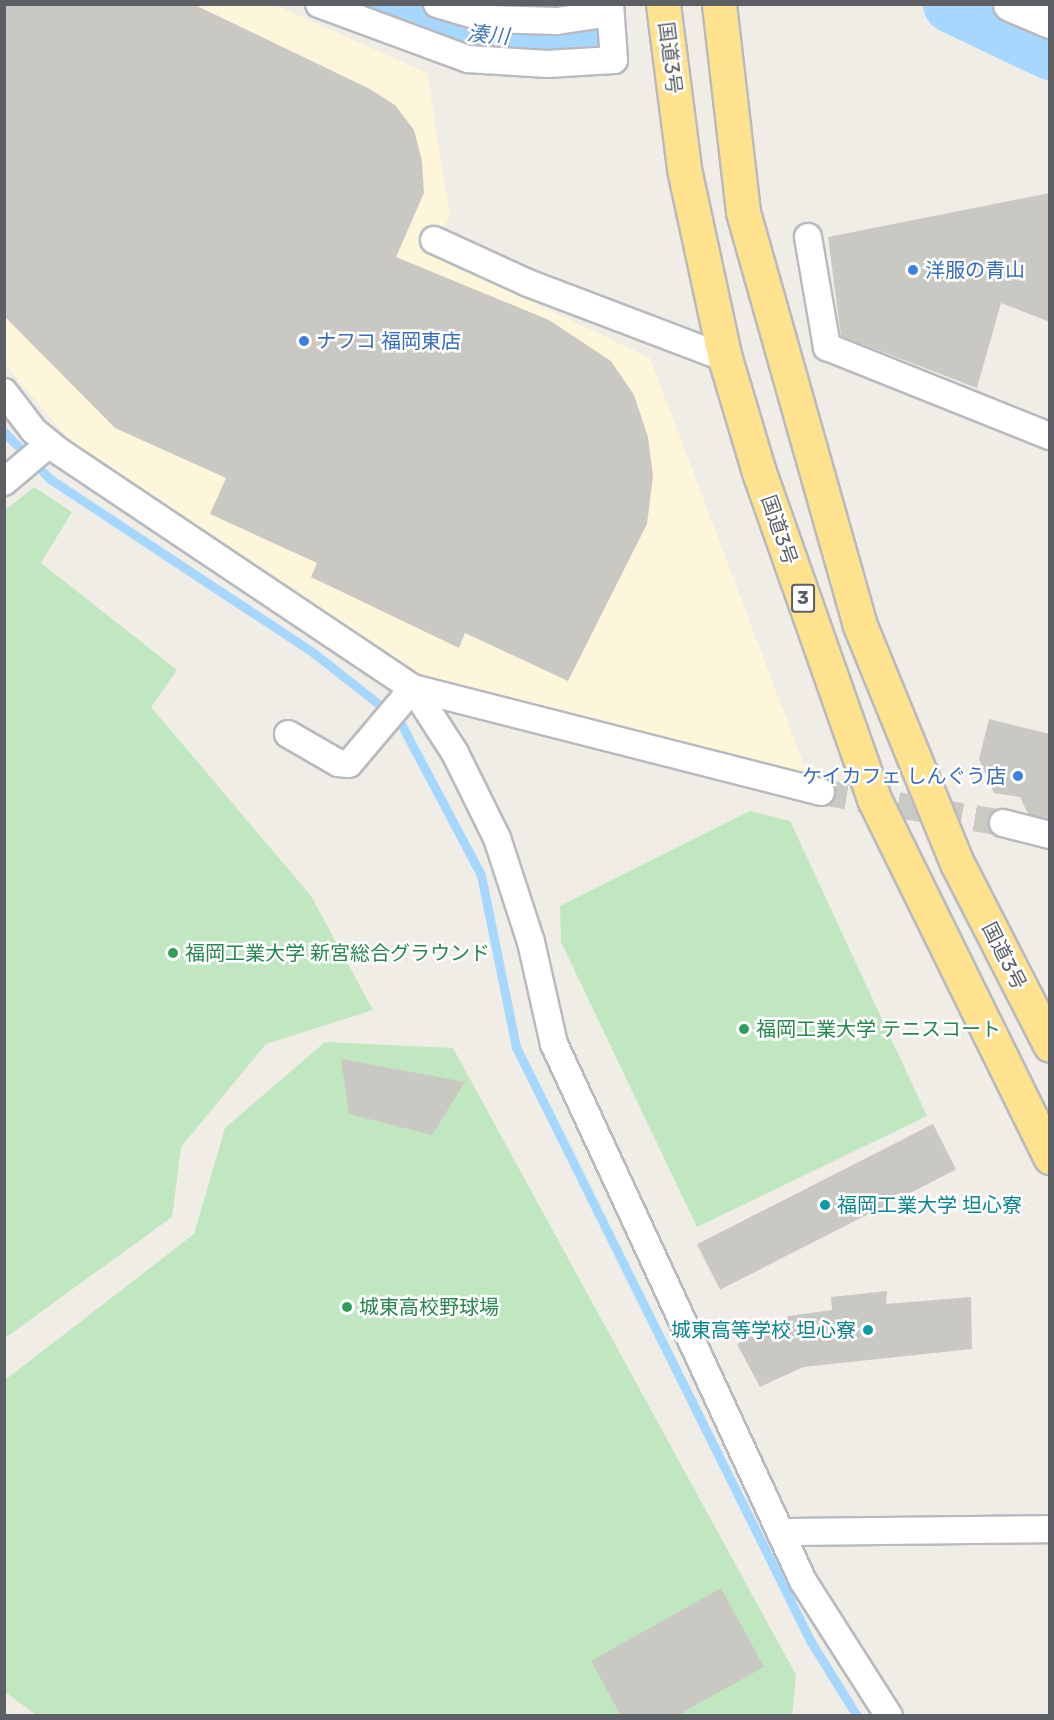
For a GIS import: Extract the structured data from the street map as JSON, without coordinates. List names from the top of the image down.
{
  "streets": {
    "highway": ["国道3号", "3"]
  },
  "water": ["湊川"],
  "places": [
    "洋服の青山",
    "ナフコ 福岡東店",
    "ケイカフェ しんぐう店",
    "福岡工業大学 新宮総合グラウンド",
    "福岡工業大学 テニスコート",
    "福岡工業大学 坦心寮",
    "城東高校野球場",
    "城東高等学校 坦心寮"
  ]
}
